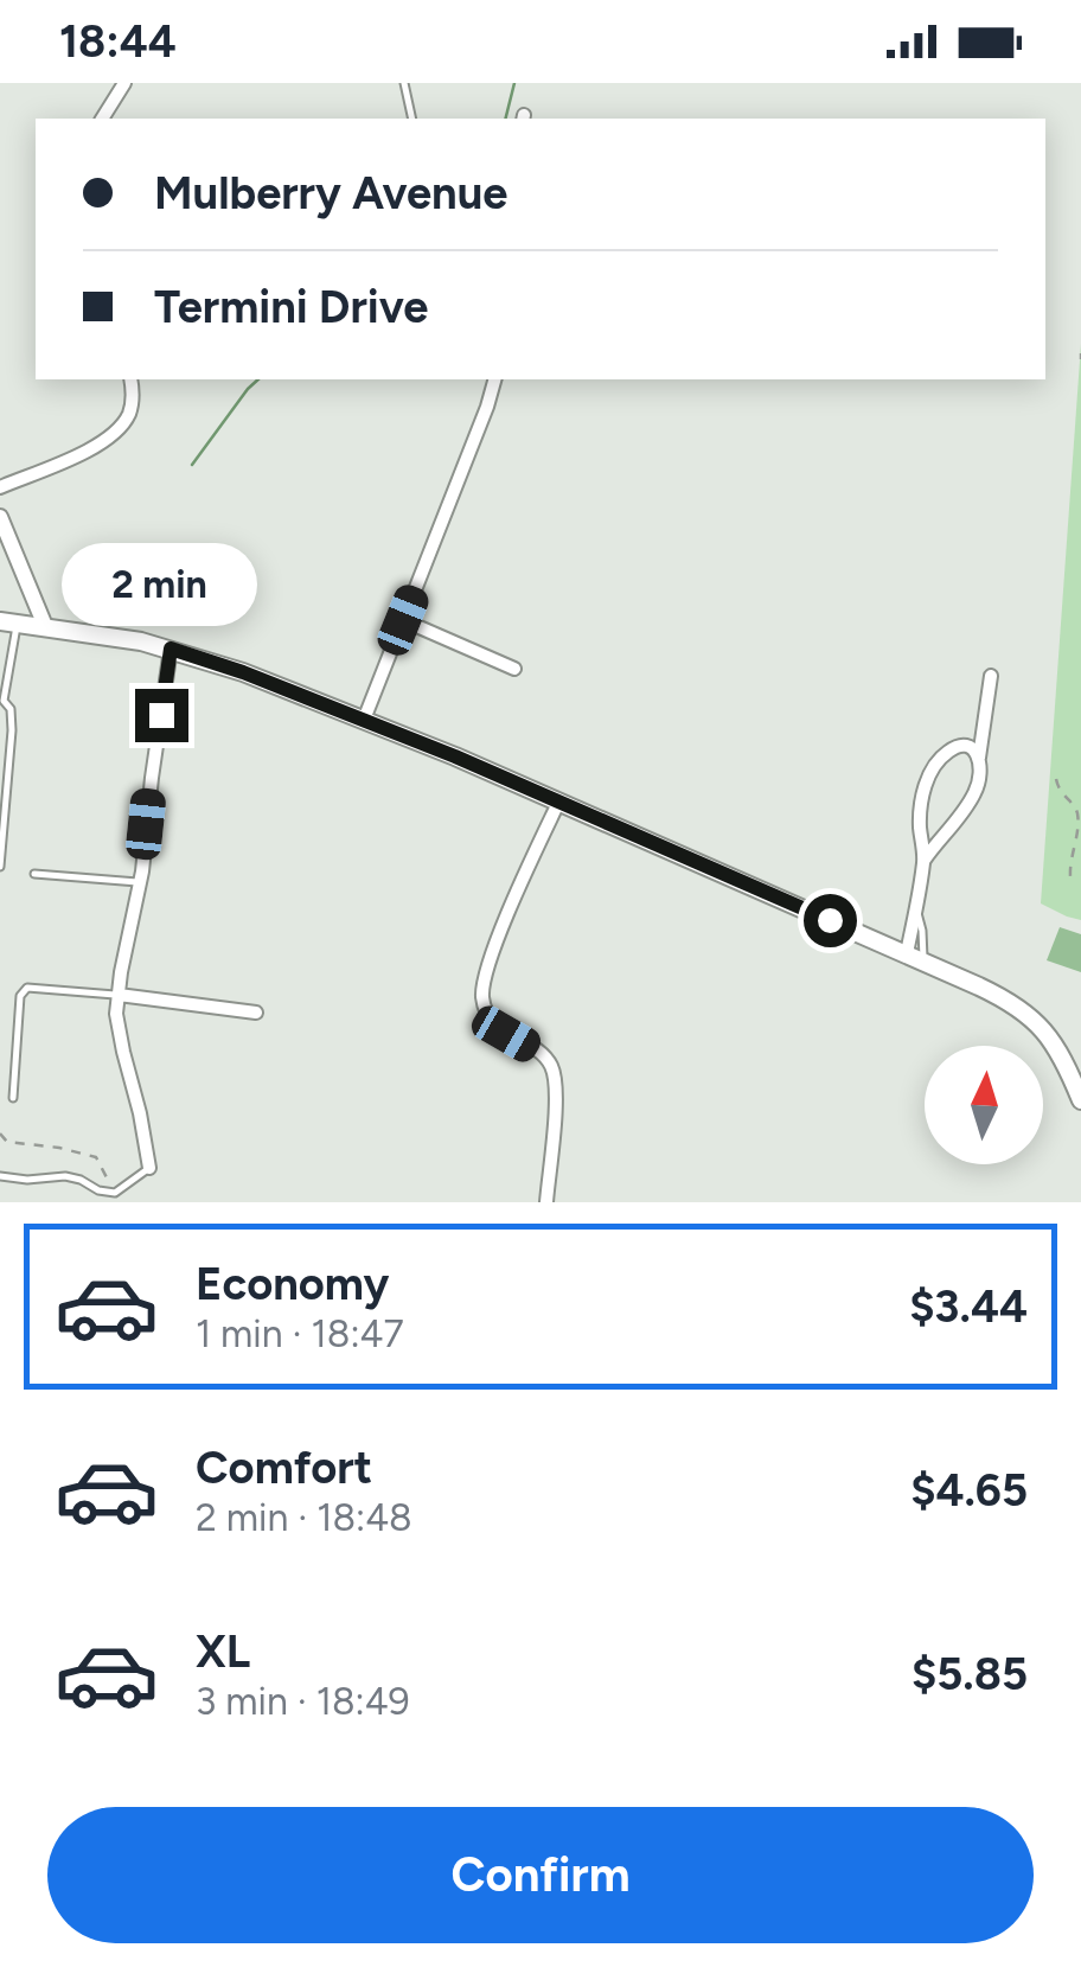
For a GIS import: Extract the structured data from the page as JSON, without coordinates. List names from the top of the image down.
{
  "north": "top",
  "page": {
    "status": "18:44",
    "banner": ["Mulberry Avenue", "Termini Drive"],
    "bubble": "2 min",
    "list": [
      {
        "name": "Economy",
        "note": "1 min · 18:47",
        "value": "$3.44"
      },
      {
        "name": "Comfort",
        "note": "2 min · 18:48",
        "value": "$4.65"
      },
      {
        "name": "XL",
        "note": "3 min · 18:49",
        "value": "$5.85"
      }
    ],
    "buttons": "Confirm"
  }
}
